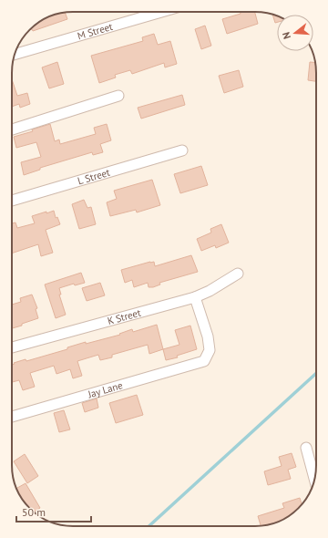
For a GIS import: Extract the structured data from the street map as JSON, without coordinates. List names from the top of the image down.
{
  "streets": {
    "street": [
      "M Street",
      "L Street",
      "K Street",
      "Jay Lane"
    ]
  },
  "crossings": [
    ["K Street", "Jay Lane"]
  ],
  "scale_bar": "50 m",
  "north": "left"
}
